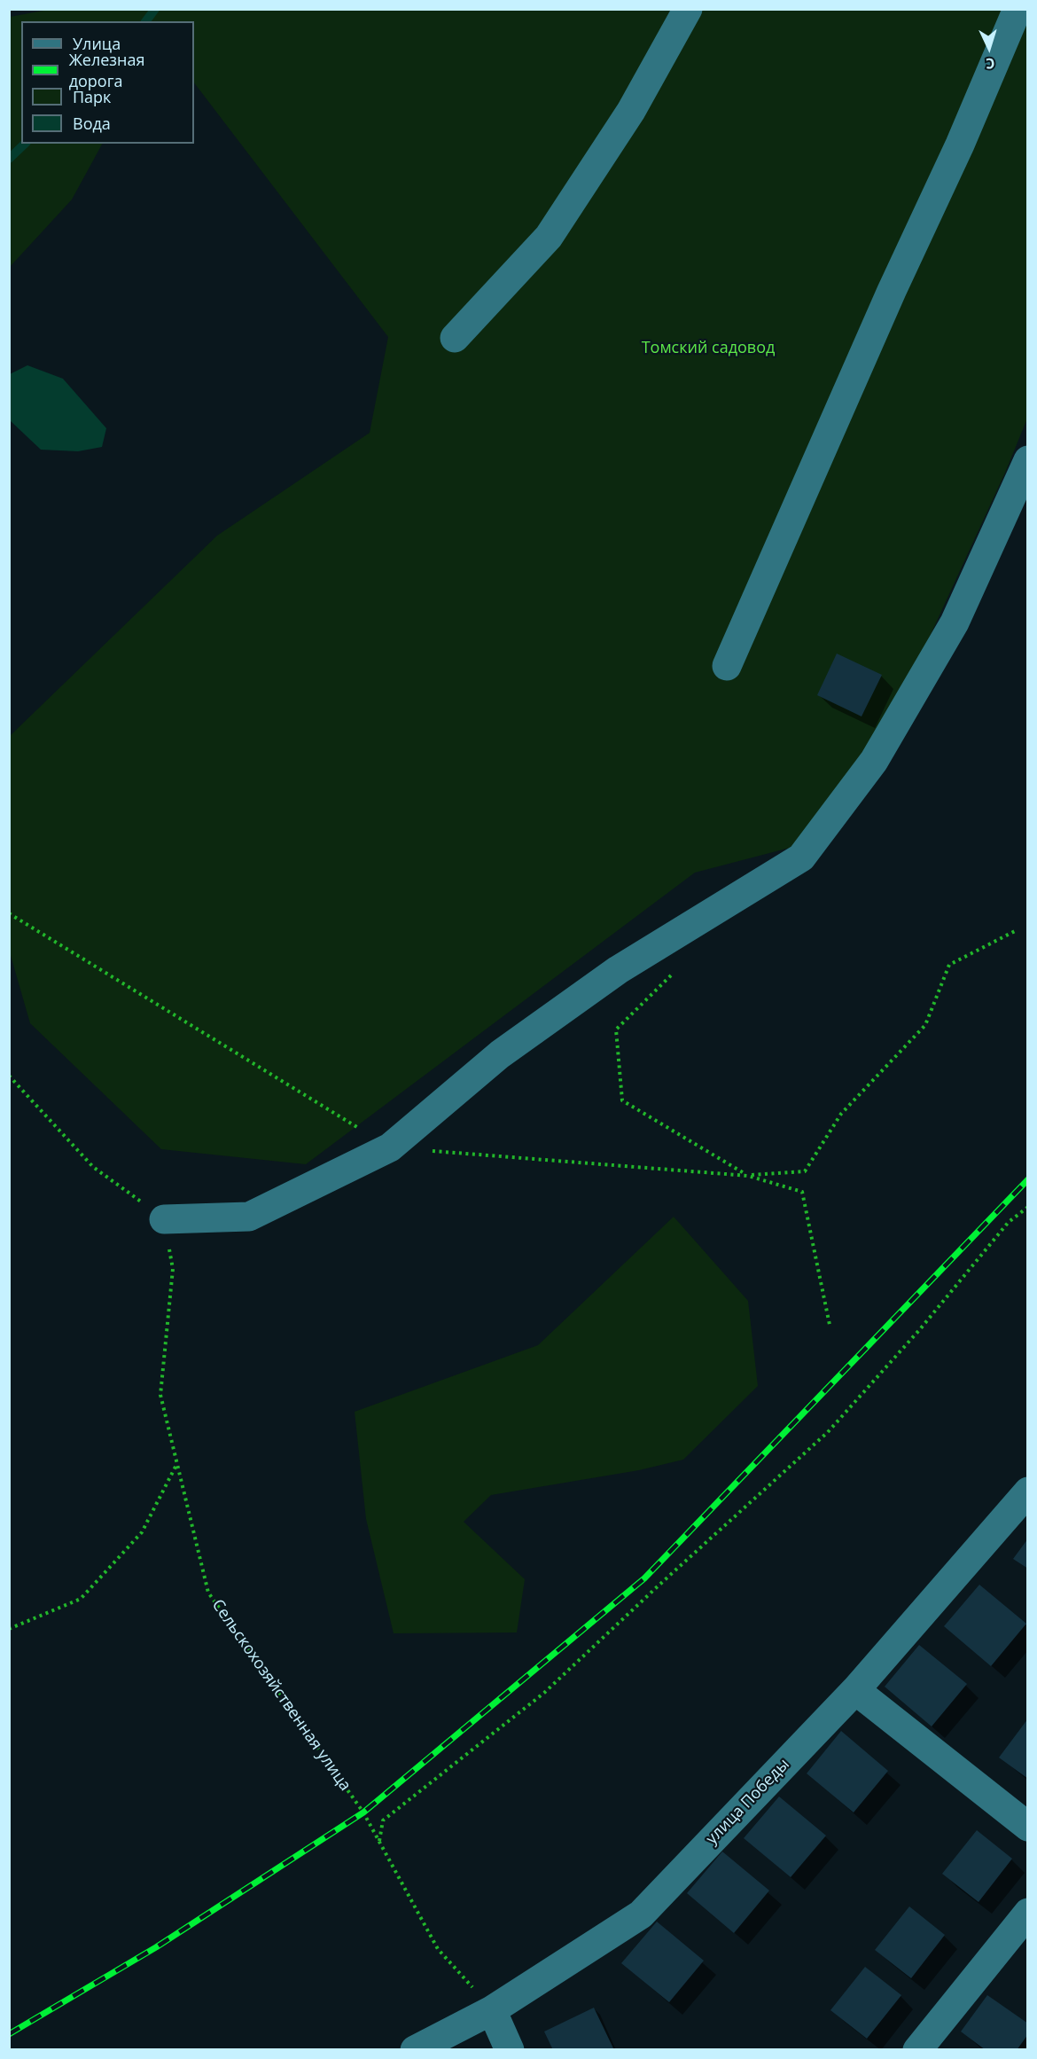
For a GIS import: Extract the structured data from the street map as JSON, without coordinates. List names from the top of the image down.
{
  "streets": {
    "street": ["улица Победы"],
    "path": ["Сельскохозяйственная улица"]
  },
  "crossings": [
    ["Сельскохозяйственная улица", "улица Победы"]
  ],
  "parks": ["Томский садовод"],
  "legend": [
    "Улица",
    "Железная дорога",
    "Парк",
    "Вода"
  ],
  "north": "bottom"
}
